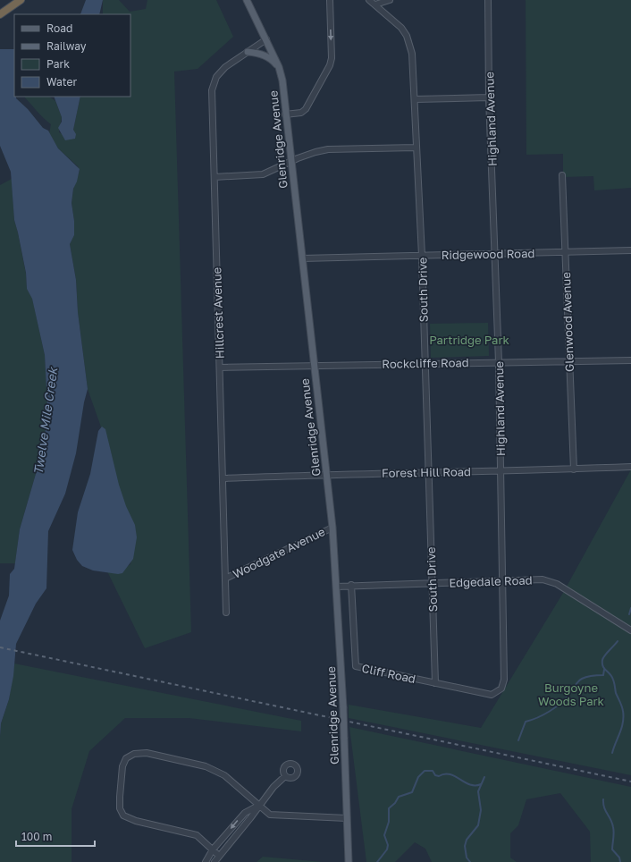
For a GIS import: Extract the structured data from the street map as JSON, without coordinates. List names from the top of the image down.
{
  "streets": {
    "main road": ["Glenridge Avenue"],
    "street": [
      "Highland Avenue",
      "Ridgewood Road",
      "South Drive",
      "Hillcrest Avenue",
      "Glenwood Avenue",
      "Rockcliffe Road",
      "Forest Hill Road",
      "Woodgate Avenue",
      "Edgedale Road",
      "Cliff Road"
    ]
  },
  "crossings": [
    ["Highland Avenue", "Ridgewood Road"],
    ["Highland Avenue", "Rockcliffe Road"],
    ["Highland Avenue", "Forest Hill Road"],
    ["Highland Avenue", "Edgedale Road"],
    ["Highland Avenue", "Cliff Road"],
    ["Glenridge Avenue", "Ridgewood Road"],
    ["Glenridge Avenue", "Hillcrest Avenue"],
    ["Glenridge Avenue", "Rockcliffe Road"],
    ["Glenridge Avenue", "Forest Hill Road"],
    ["Glenridge Avenue", "Woodgate Avenue"],
    ["Glenridge Avenue", "Edgedale Road"],
    ["Ridgewood Road", "South Drive"],
    ["Ridgewood Road", "Glenwood Avenue"],
    ["South Drive", "Rockcliffe Road"],
    ["South Drive", "Forest Hill Road"],
    ["South Drive", "Edgedale Road"],
    ["South Drive", "Cliff Road"],
    ["Hillcrest Avenue", "Rockcliffe Road"],
    ["Hillcrest Avenue", "Forest Hill Road"],
    ["Hillcrest Avenue", "Woodgate Avenue"],
    ["Glenwood Avenue", "Rockcliffe Road"],
    ["Glenwood Avenue", "Forest Hill Road"],
    ["Edgedale Road", "Cliff Road"]
  ],
  "water": ["Twelve Mile Creek"],
  "parks": ["Partridge Park", "Burgoyne Woods Park"],
  "legend": [
    "Road",
    "Railway",
    "Park",
    "Water"
  ],
  "scale_bar": "100 m"
}
